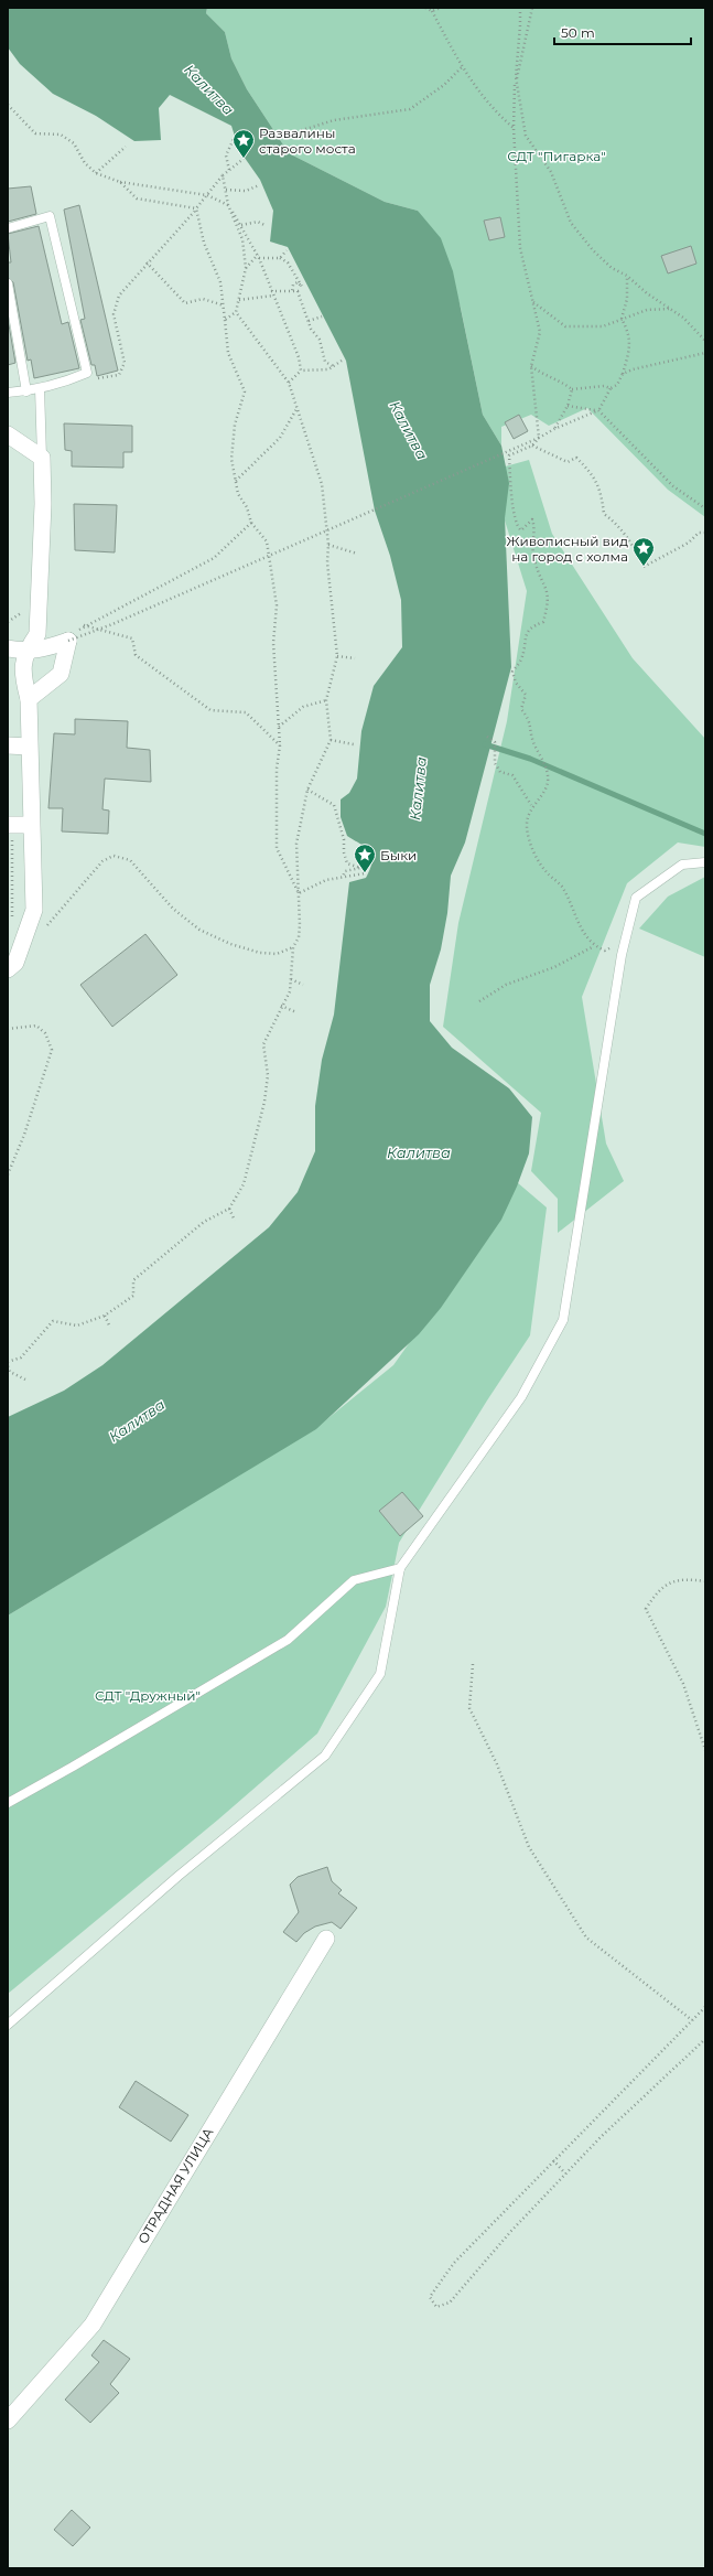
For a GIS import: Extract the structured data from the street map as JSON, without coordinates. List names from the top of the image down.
{
  "streets": {
    "street": ["ОТРАДНАЯ УЛИЦА"]
  },
  "water": ["Калитва"],
  "parks": ["СДТ \"Пигарка\"", "СДТ \"Дружный\""],
  "places": {
    "place": ["Развалины старого моста", "Живописный вид на город с холма", "Быки"]
  },
  "scale_bar": "50 m"
}
